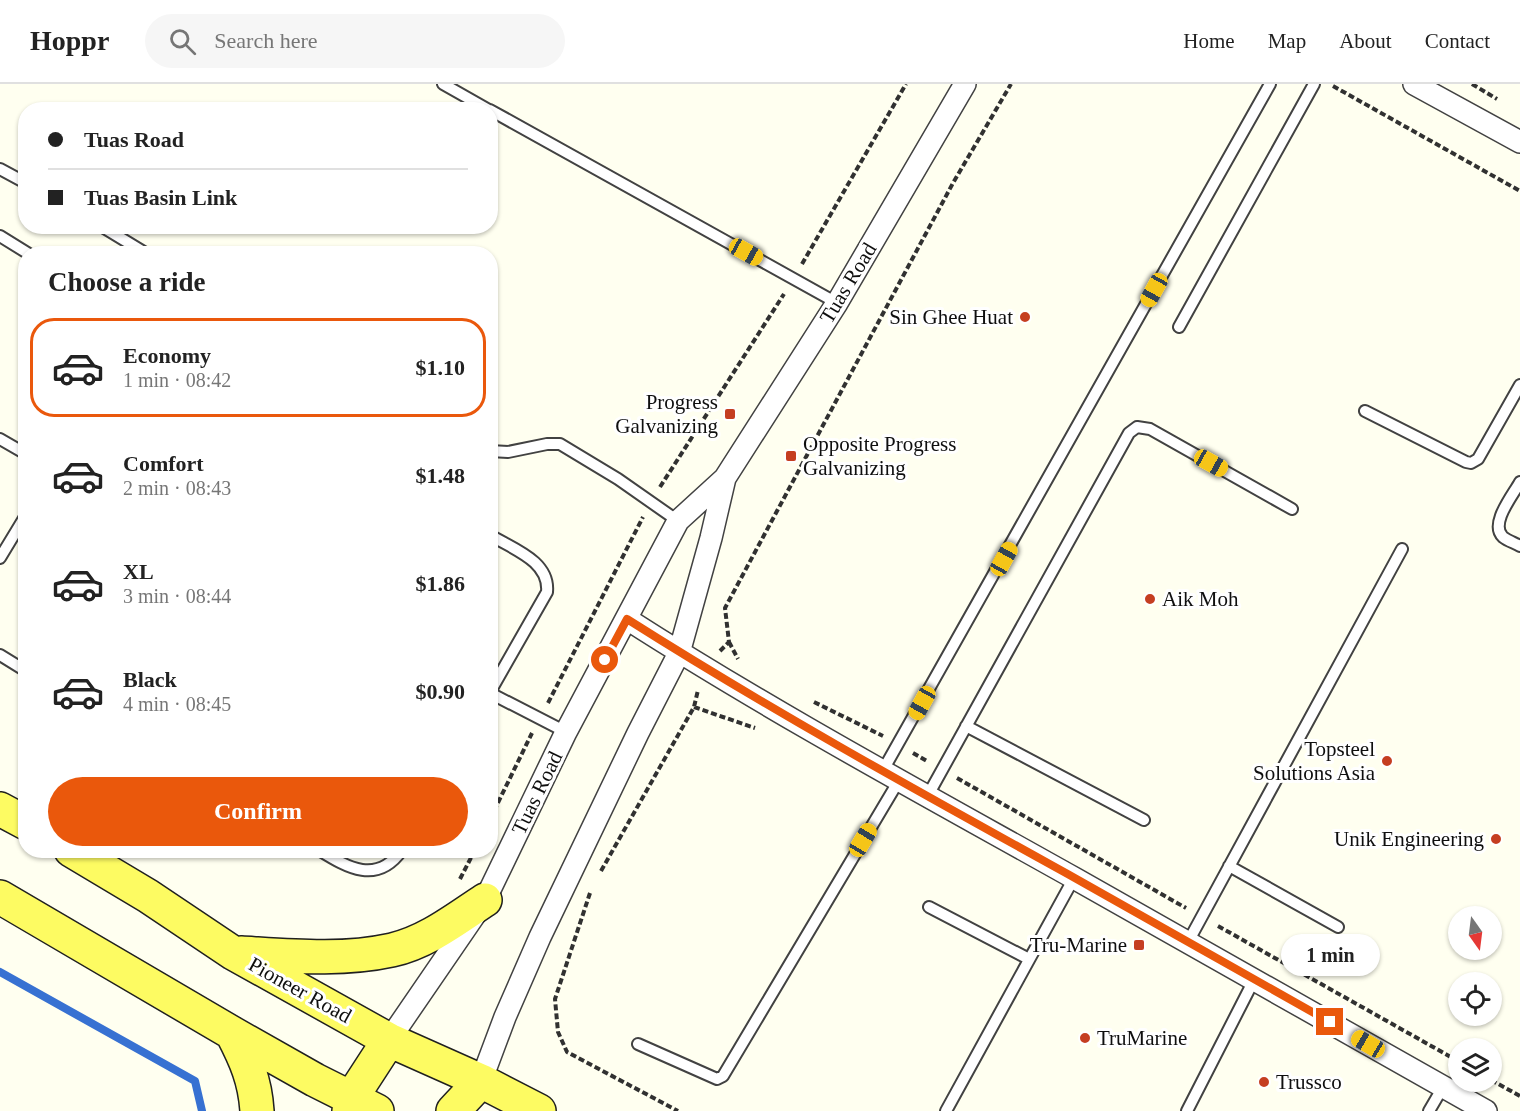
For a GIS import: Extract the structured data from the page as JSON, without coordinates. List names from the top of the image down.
{
  "streets": {
    "main road": ["Tuas Road", "Pioneer Road"]
  },
  "crossings": [
    ["Tuas Road", "Pioneer Road"]
  ],
  "places": {
    "other": [
      "Sin Ghee Huat",
      "Aik Moh",
      "Topsteel Solutions Asia",
      "Unik Engineering",
      "TruMarine",
      "Trussco"
    ],
    "transit": ["Progress Galvanizing", "Opposite Progress Galvanizing", "Tru-Marine"]
  },
  "north": "bottom",
  "page": {
    "header": "Hoppr",
    "search": "Search here",
    "nav": [
      "Home",
      "Map",
      "About",
      "Contact"
    ],
    "banner": ["Tuas Road", "Tuas Basin Link"],
    "heading": "Choose a ride",
    "list": [
      {
        "name": "Economy",
        "note": "1 min · 08:42",
        "value": "$1.10"
      },
      {
        "name": "Comfort",
        "note": "2 min · 08:43",
        "value": "$1.48"
      },
      {
        "name": "XL",
        "note": "3 min · 08:44",
        "value": "$1.86"
      },
      {
        "name": "Black",
        "note": "4 min · 08:45",
        "value": "$0.90"
      }
    ],
    "buttons": "Confirm",
    "bubble": "1 min"
  }
}
